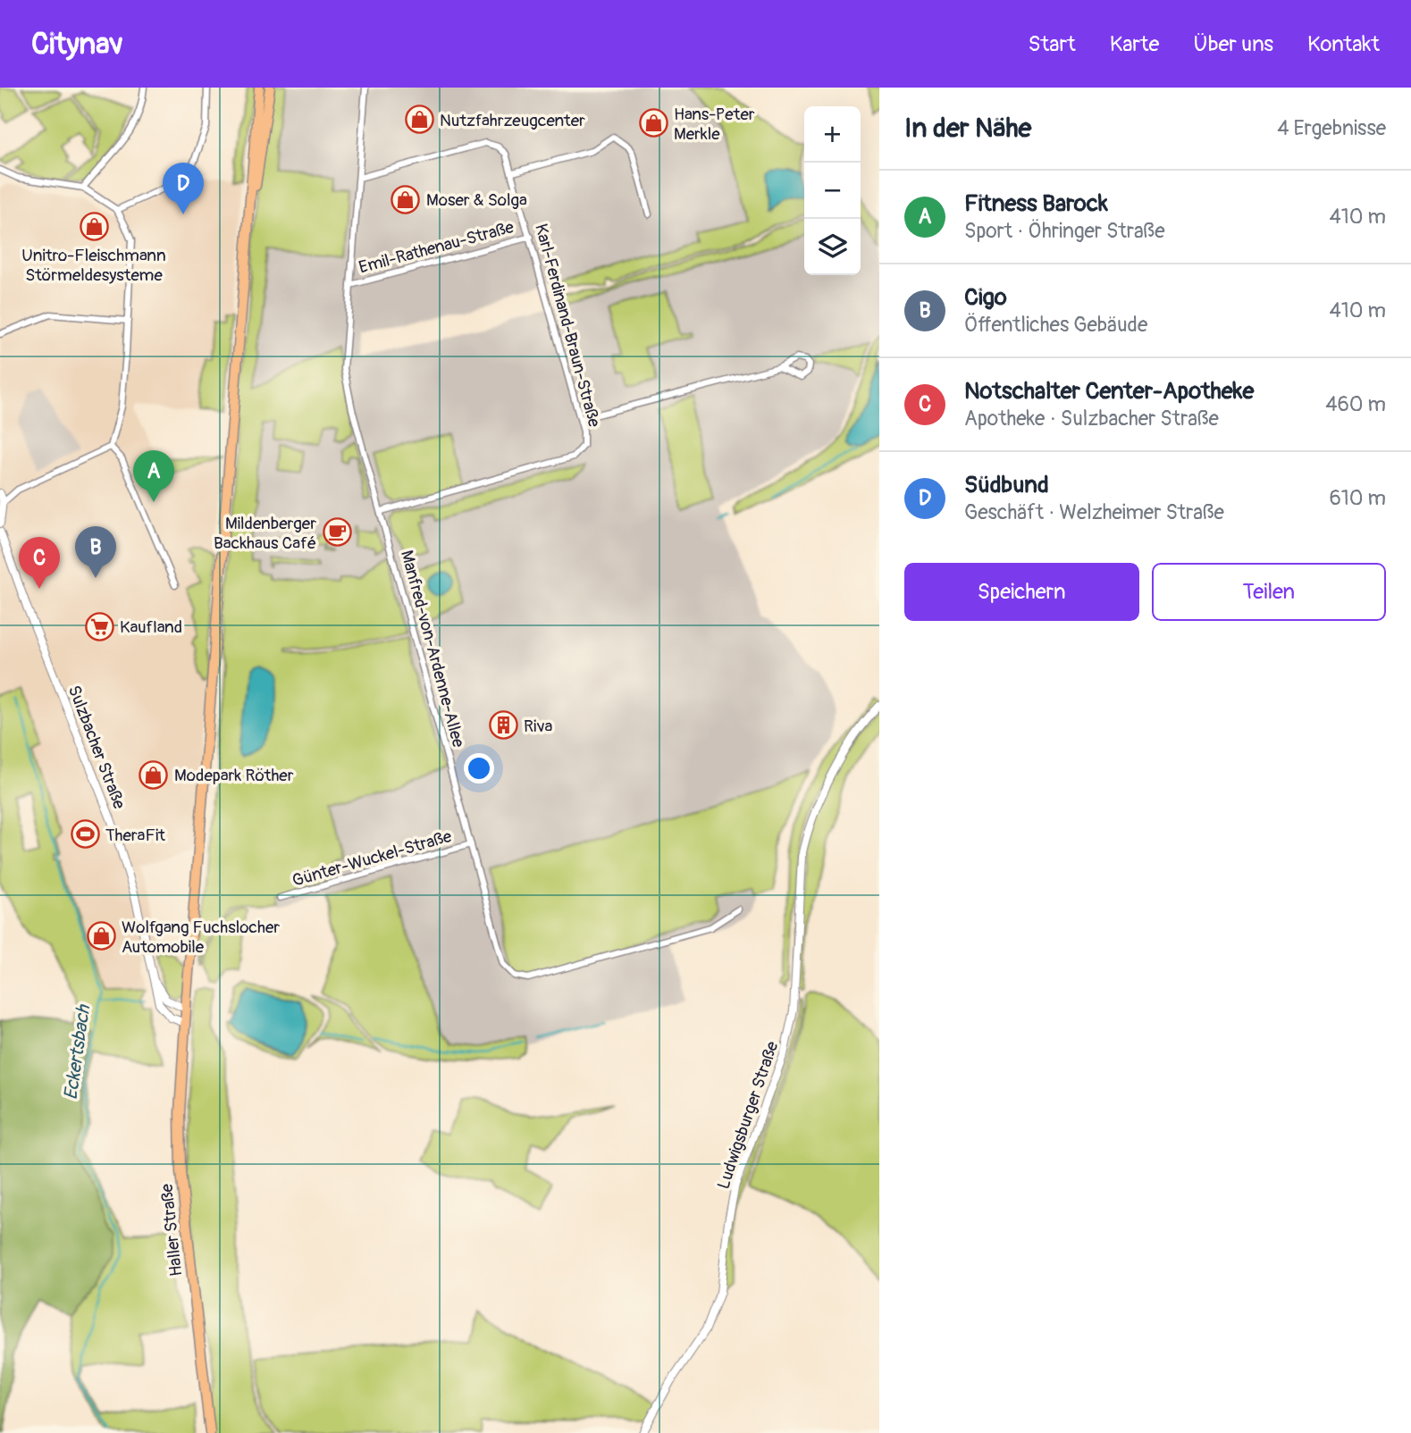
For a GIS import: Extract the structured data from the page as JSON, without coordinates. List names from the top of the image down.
{
  "streets": {
    "main road": ["Haller Straße"],
    "street": [
      "Emil-Rathenau-Straße",
      "Karl-Ferdinand-Braun-Straße",
      "Manfred-von-Ardenne-Allee",
      "Sulzbacher Straße",
      "Günter-Wuckel-Straße",
      "Ludwigsburger Straße"
    ]
  },
  "crossings": [
    ["Emil-Rathenau-Straße", "Karl-Ferdinand-Braun-Straße"],
    ["Emil-Rathenau-Straße", "Manfred-von-Ardenne-Allee"],
    ["Karl-Ferdinand-Braun-Straße", "Manfred-von-Ardenne-Allee"],
    ["Manfred-von-Ardenne-Allee", "Günter-Wuckel-Straße"],
    ["Sulzbacher Straße", "Haller Straße"]
  ],
  "water": ["Eckertsbach"],
  "places": {
    "shop": [
      "Nutzfahrzeugcenter",
      "Hans-Peter Merkle",
      "Moser & Solga",
      "Unitro-Fleischmann Störmeldesysteme",
      "Modepark Röther",
      "Wolfgang Fuchslocher Automobile"
    ],
    "cafe": ["Mildenberger Backhaus Café"],
    "supermarket": ["Kaufland"],
    "building": ["Riva"],
    "sports": ["TheraFit"]
  },
  "page": {
    "header": "Citynav",
    "nav": [
      "Start",
      "Karte",
      "Über uns",
      "Kontakt"
    ],
    "heading": ["In der Nähe", "4 Ergebnisse"],
    "map_buttons": ["+", "−"],
    "pins": [
      "D",
      "A",
      "B",
      "C"
    ],
    "list": [
      {
        "mark": "A",
        "name": "Fitness Barock",
        "note": "Sport · Öhringer Straße",
        "value": "410 m"
      },
      {
        "mark": "B",
        "name": "Cigo",
        "note": "Öffentliches Gebäude",
        "value": "410 m"
      },
      {
        "mark": "C",
        "name": "Notschalter Center-Apotheke",
        "note": "Apotheke · Sulzbacher Straße",
        "value": "460 m"
      },
      {
        "mark": "D",
        "name": "Südbund",
        "note": "Geschäft · Welzheimer Straße",
        "value": "610 m"
      }
    ],
    "buttons": ["Speichern", "Teilen"]
  }
}
